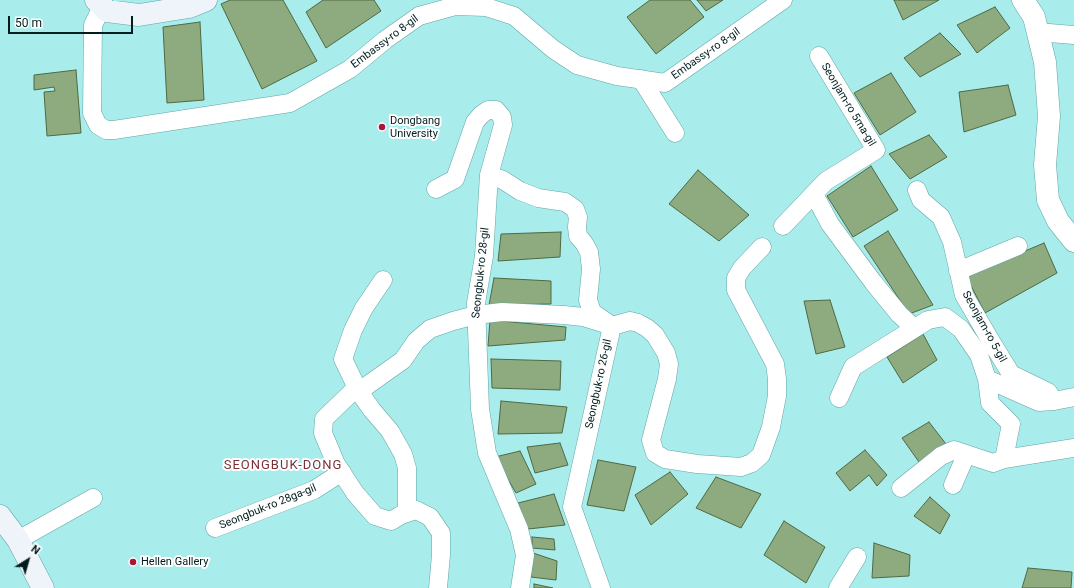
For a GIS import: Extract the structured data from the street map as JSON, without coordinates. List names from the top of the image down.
{
  "streets": {
    "street": [
      "Embassy-ro 8-gil",
      "Seonjam-ro 5ma-gil",
      "Seongbuk-ro 28-gil",
      "Seonjam-ro 5-gil",
      "Seongbuk-ro 26-gil",
      "Seongbuk-ro 28ga-gil"
    ]
  },
  "crossings": [
    ["Seongbuk-ro 28-gil", "Seongbuk-ro 26-gil"]
  ],
  "districts": ["SEONGBUK-DONG"],
  "places": ["Dongbang University", "Hellen Gallery"],
  "scale_bar": "50 m",
  "north": "top right"
}
